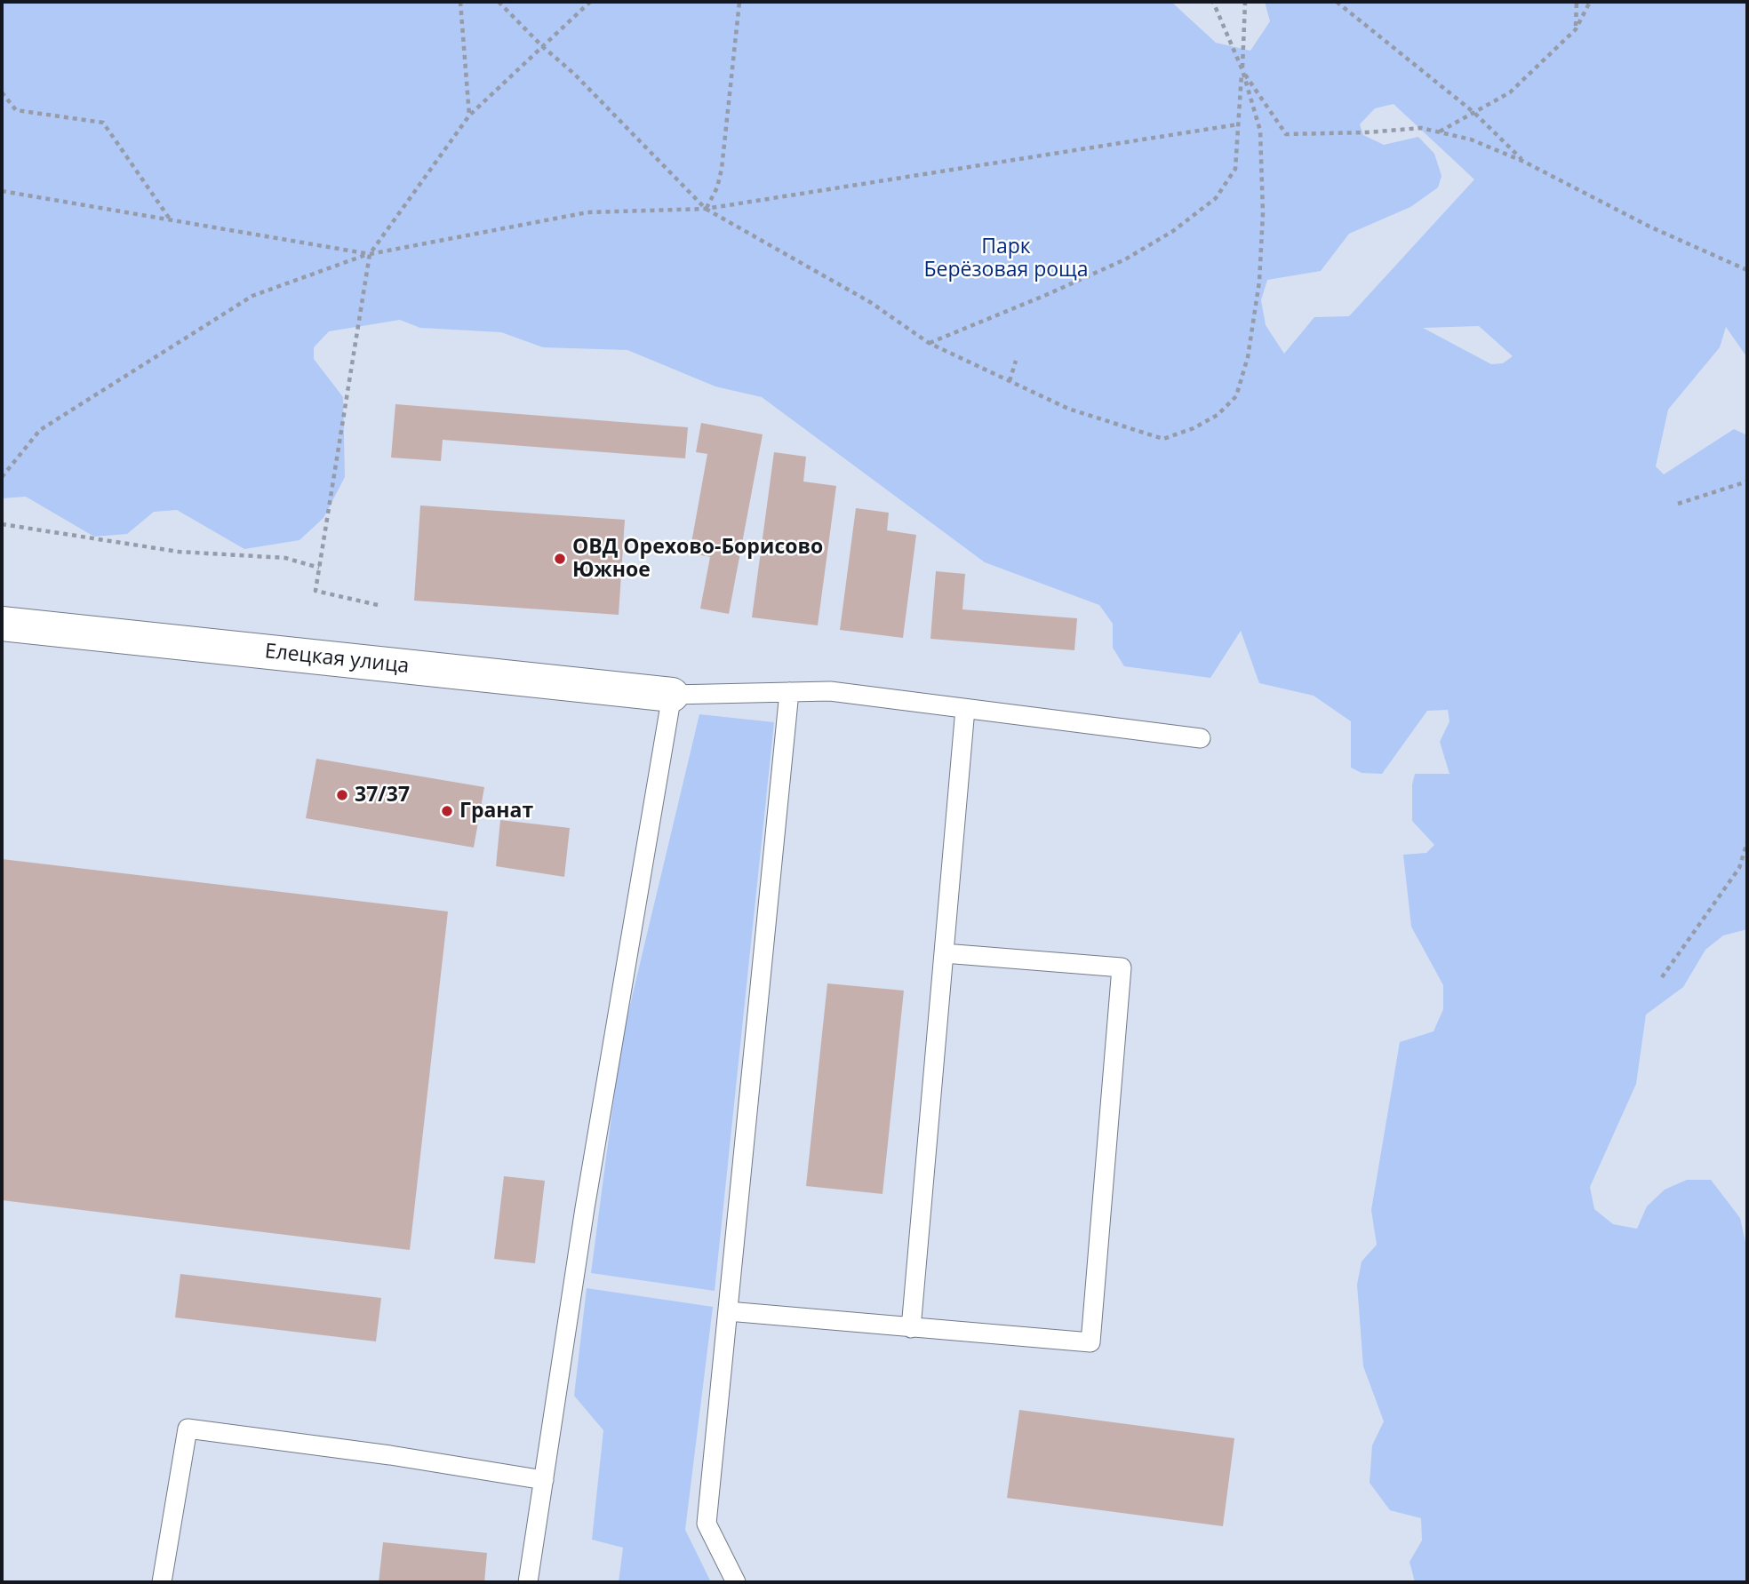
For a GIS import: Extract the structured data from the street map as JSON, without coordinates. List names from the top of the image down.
{
  "streets": {
    "street": ["Елецкая улица"]
  },
  "parks": ["Парк Берёзовая роща"],
  "places": ["ОВД Орехово-Борисово Южное", "37/37", "Гранат"]
}
